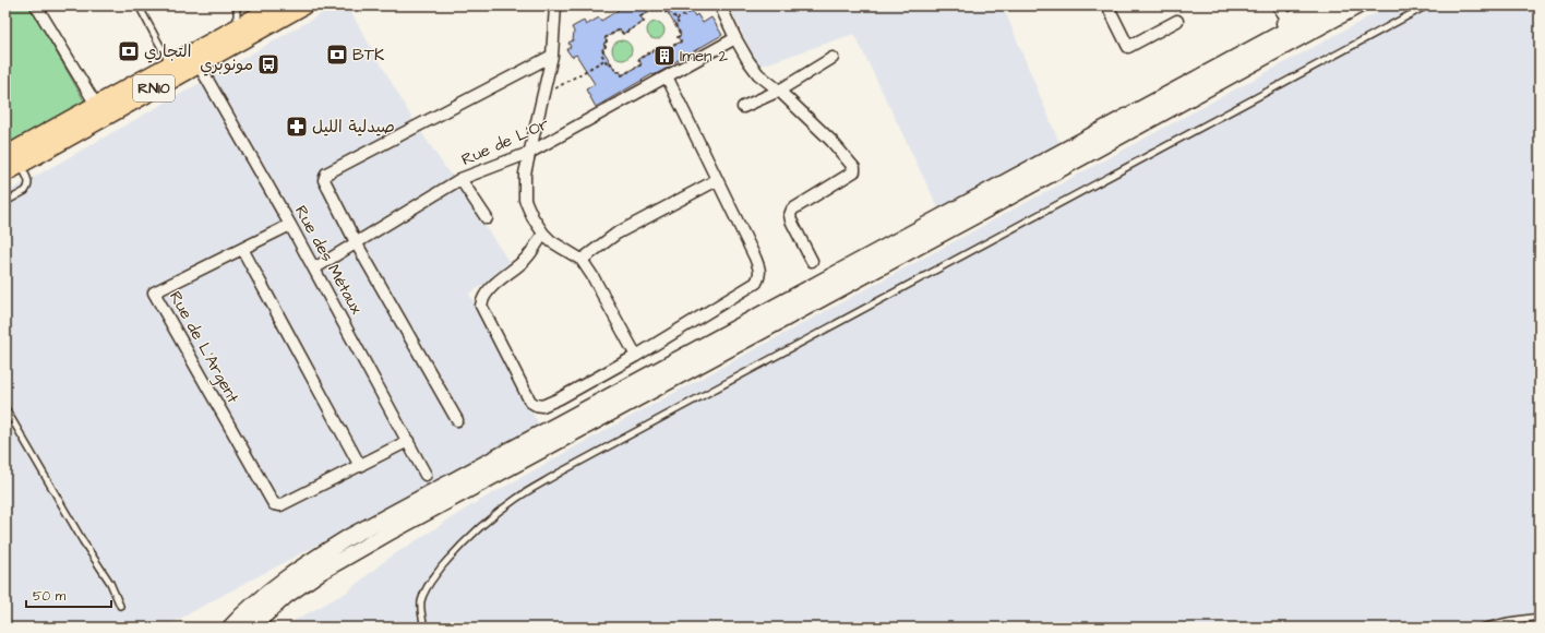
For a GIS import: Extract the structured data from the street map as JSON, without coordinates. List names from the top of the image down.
{
  "streets": {
    "main road": ["RN10"],
    "street": ["Rue de L'Or", "Rue des Métaux", "Rue de L'Argent"]
  },
  "crossings": [
    ["RN10", "Rue des Métaux"],
    ["Rue de L'Or", "Rue des Métaux"],
    ["Rue des Métaux", "Rue de L'Argent"]
  ],
  "places": {
    "bank": ["التجاري", "BTK"],
    "building": ["Imen 2"],
    "bus stop": ["مونوبري"],
    "pharmacy": ["صيدلية الليل"]
  },
  "scale_bar": "50 m"
}
